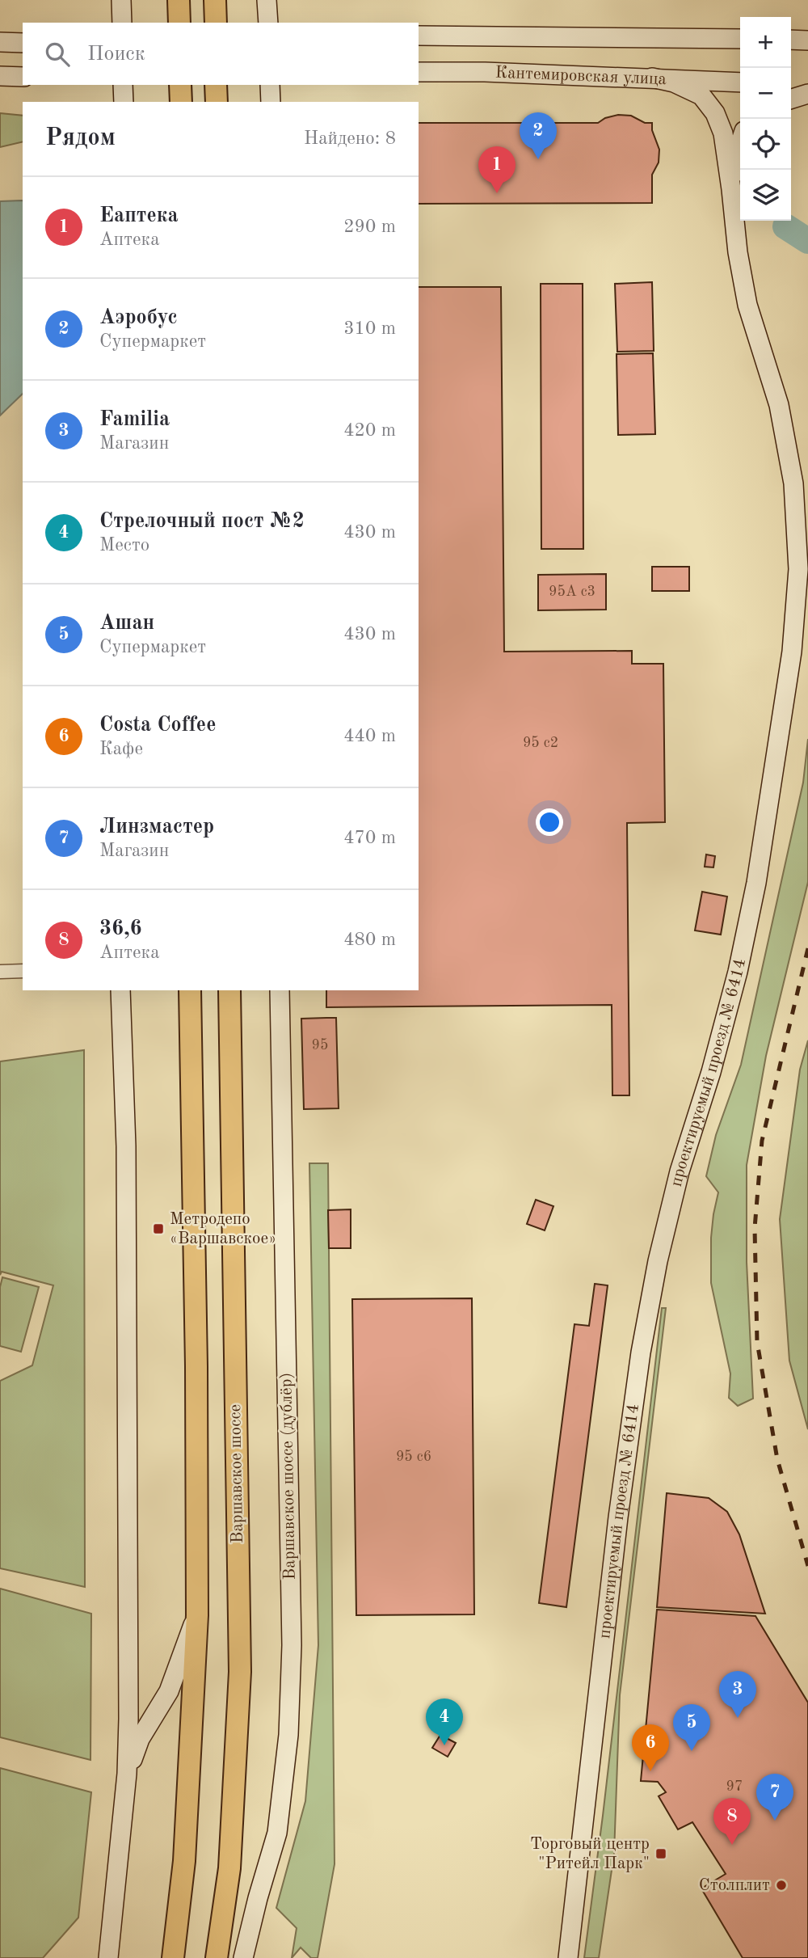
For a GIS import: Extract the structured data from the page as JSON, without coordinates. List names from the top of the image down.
{
  "streets": {
    "main road": [
      "Кантемировская улица",
      "проектируемый проезд № 6414",
      "Варшавское шоссе",
      "Варшавское шоссе (дублёр)"
    ]
  },
  "crossings": [
    ["Кантемировская улица", "проектируемый проезд № 6414"]
  ],
  "places": {
    "transit": ["Метродепо «Варшавское»", "Торговый центр \"Ритейл Парк\""],
    "other": ["Столплит"]
  },
  "house_numbers": [
    "95А с3",
    "95 с2",
    "95",
    "95 с6",
    "97"
  ],
  "page": {
    "map_buttons": ["+", "−"],
    "search": "Поиск",
    "heading": ["Рядом", "Найдено: 8"],
    "pins": [
      "2",
      "1",
      "3",
      "4",
      "5",
      "6",
      "7",
      "8"
    ],
    "list": [
      {
        "mark": "1",
        "name": "Еаптека",
        "note": "Аптека",
        "value": "290 m"
      },
      {
        "mark": "2",
        "name": "Аэробус",
        "note": "Супермаркет",
        "value": "310 m"
      },
      {
        "mark": "3",
        "name": "Familia",
        "note": "Магазин",
        "value": "420 m"
      },
      {
        "mark": "4",
        "name": "Стрелочный пост №2",
        "note": "Место",
        "value": "430 m"
      },
      {
        "mark": "5",
        "name": "Ашан",
        "note": "Супермаркет",
        "value": "430 m"
      },
      {
        "mark": "6",
        "name": "Costa Coffee",
        "note": "Кафе",
        "value": "440 m"
      },
      {
        "mark": "7",
        "name": "Линзмастер",
        "note": "Магазин",
        "value": "470 m"
      },
      {
        "mark": "8",
        "name": "36,6",
        "note": "Аптека",
        "value": "480 m"
      }
    ]
  }
}
